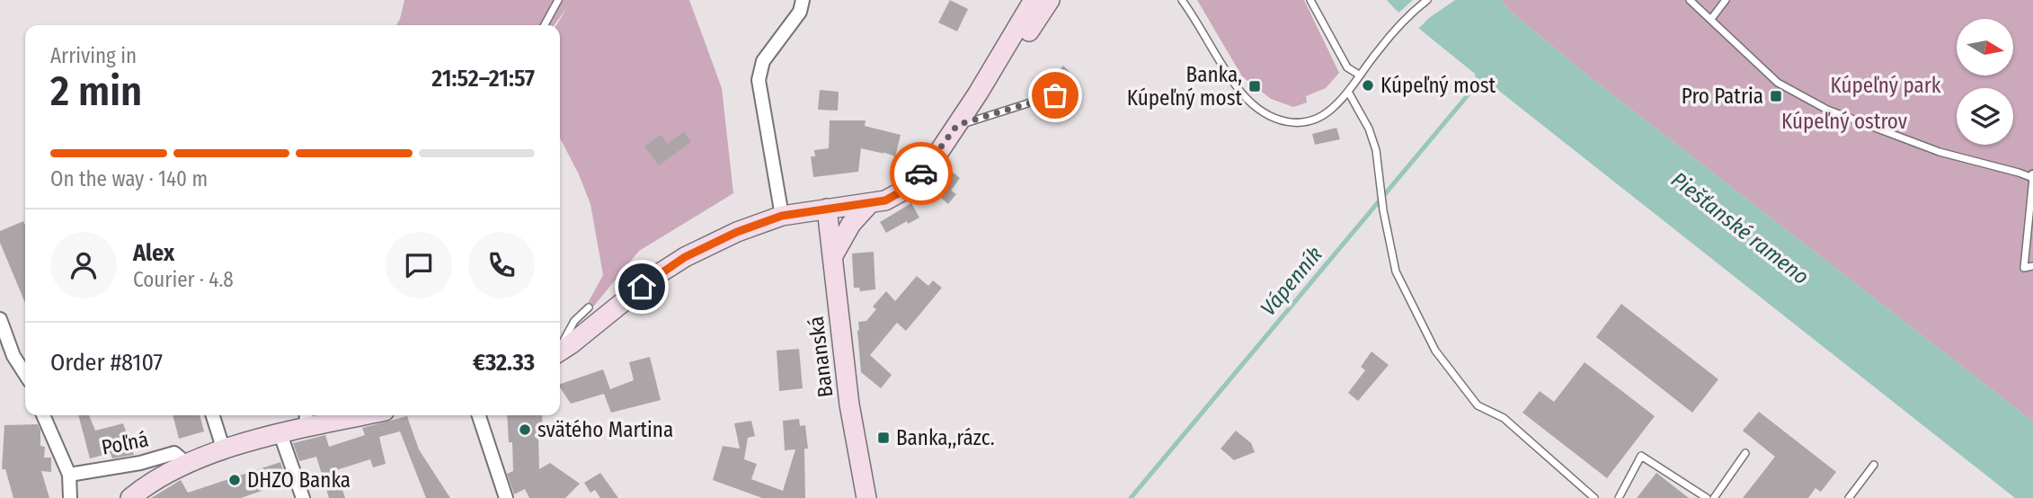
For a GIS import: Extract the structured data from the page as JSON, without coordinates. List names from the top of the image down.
{
  "streets": {
    "main road": ["Bananská"],
    "street": ["Poľná"]
  },
  "water": ["Piešťanské rameno", "Vápenník"],
  "parks": ["Kúpeľný park", "Kúpeľný ostrov"],
  "places": {
    "other": ["Kúpeľný most", "svätého Martina", "DHZO Banka"],
    "transit": ["Banka, Kúpeľný most", "Pro Patria", "Banka,,rázc."]
  },
  "north": "right",
  "page": {
    "heading": ["2 min", "Arriving in", "21:52–21:57"],
    "panel": [
      "Alex",
      "Courier · 4.8",
      "Order #8107",
      "€32.33"
    ],
    "bar": "On the way · 140 m"
  }
}
